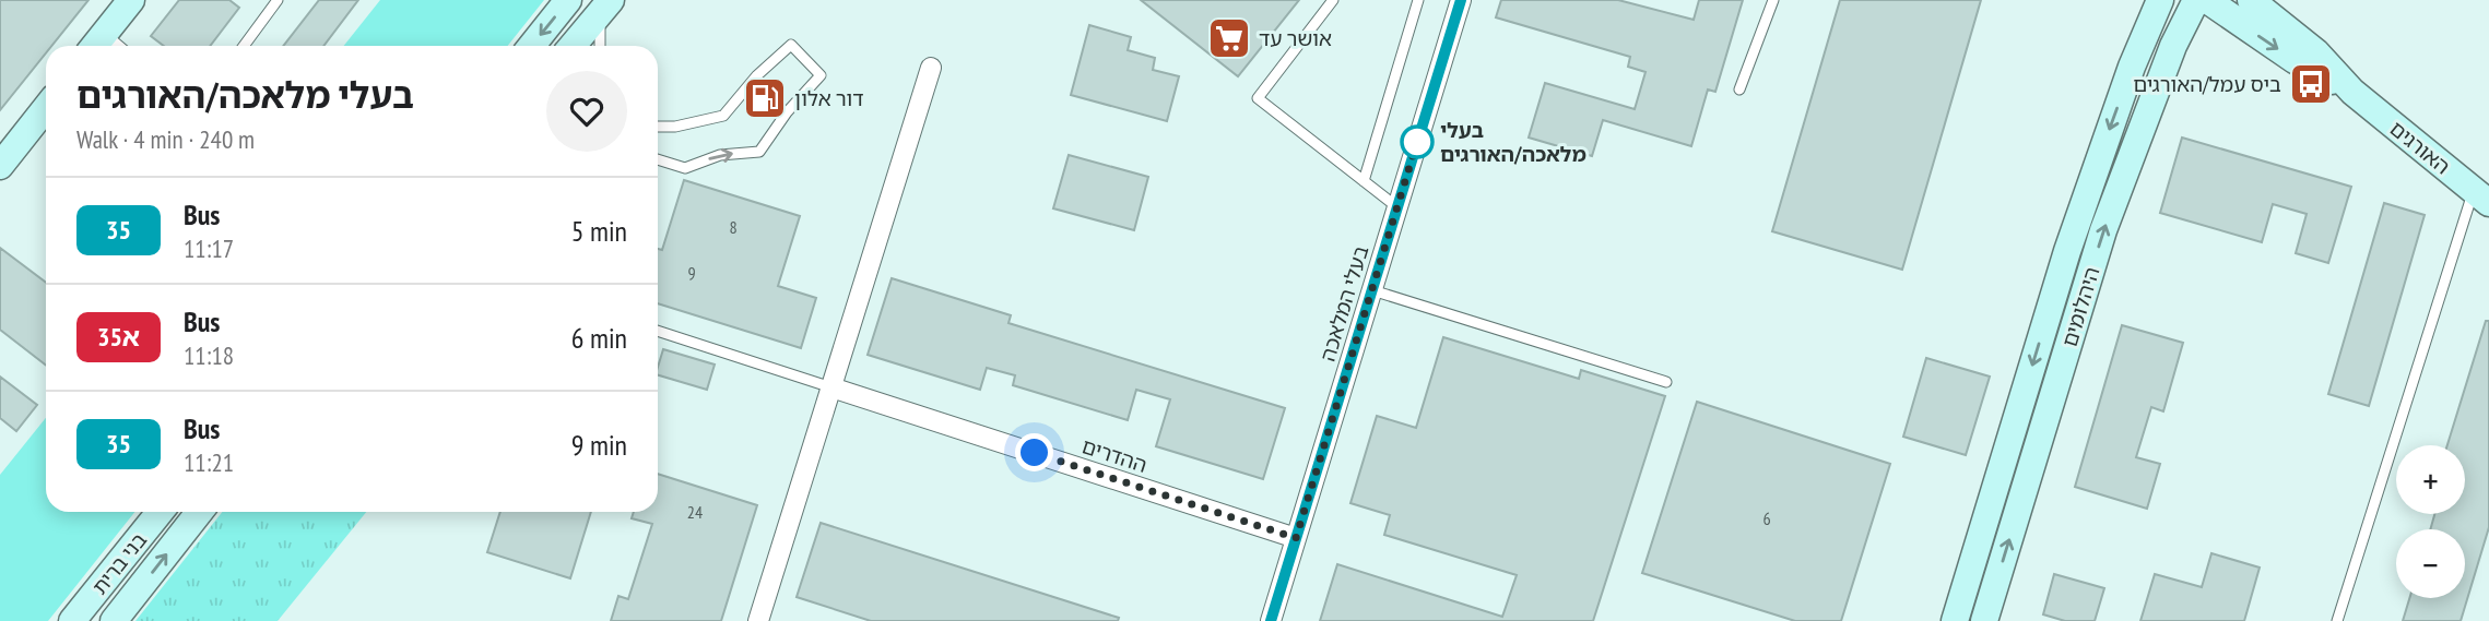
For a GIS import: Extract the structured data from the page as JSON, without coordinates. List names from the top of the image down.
{
  "streets": {
    "street": [
      "האורגים",
      "בעלי המלאכה",
      "היהלומים",
      "ההדרים",
      "בני ברית"
    ]
  },
  "crossings": [
    ["בעלי המלאכה", "ההדרים"]
  ],
  "places": {
    "supermarket": ["אושר עד"],
    "bus stop": ["ביס עמל/האורגים"],
    "fuel station": ["דור אלון"],
    "other": ["בעלי מלאכה/האורגים"]
  },
  "lines": ["bus line 35"],
  "house_numbers": [
    "8",
    "9",
    "24",
    "6"
  ],
  "page": {
    "heading": ["בעלי מלאכה/האורגים", "Walk · 4 min · 240 m"],
    "list": [
      {
        "mark": "35",
        "name": "Bus",
        "note": "11:17",
        "value": "5 min"
      },
      {
        "mark": "35א",
        "name": "Bus",
        "note": "11:18",
        "value": "6 min"
      },
      {
        "mark": "35",
        "name": "Bus",
        "note": "11:21",
        "value": "9 min"
      }
    ],
    "map_buttons": ["+", "−"]
  }
}
